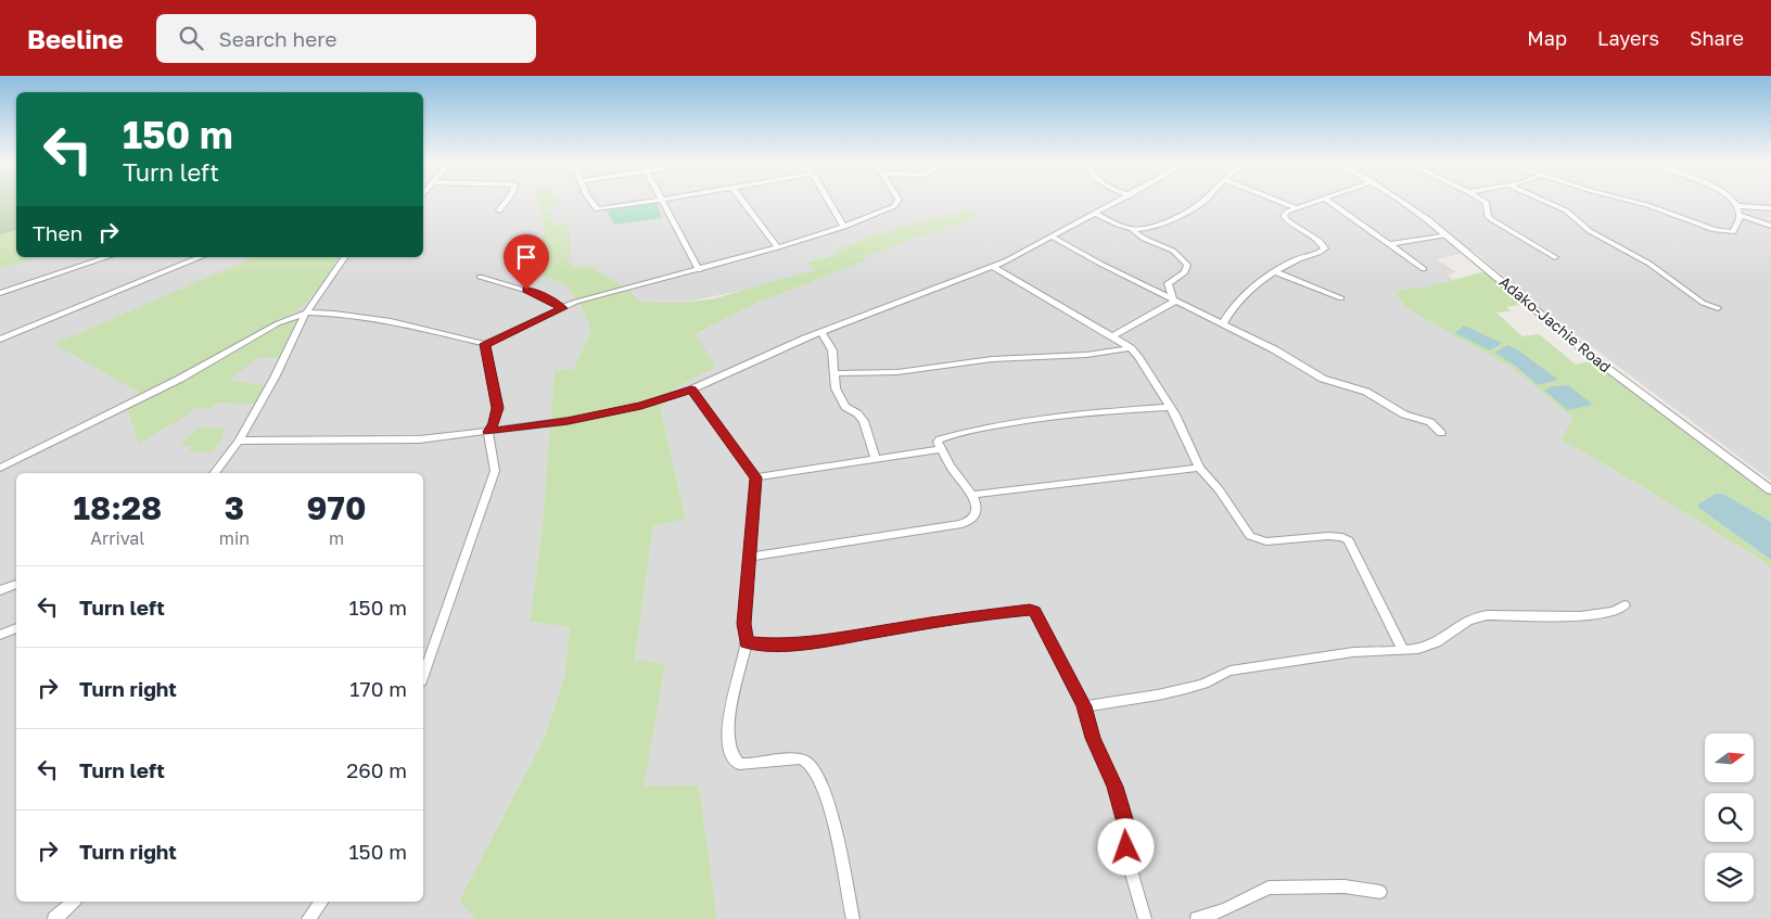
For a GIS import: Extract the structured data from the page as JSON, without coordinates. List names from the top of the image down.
{
  "streets": {
    "street": ["Adako-Jachie Road"]
  },
  "north": "right",
  "page": {
    "header": "Beeline",
    "search": "Search here",
    "nav": ["Map", "Layers", "Share"],
    "turn": ["150 m", "Turn left"],
    "then": "Then",
    "eta": [
      "18:28",
      "Arrival",
      "3",
      "min",
      "970",
      "m"
    ],
    "list": [
      {
        "name": "Turn left",
        "value": "150 m"
      },
      {
        "name": "Turn right",
        "value": "170 m"
      },
      {
        "name": "Turn left",
        "value": "260 m"
      },
      {
        "name": "Turn right",
        "value": "150 m"
      }
    ]
  }
}
